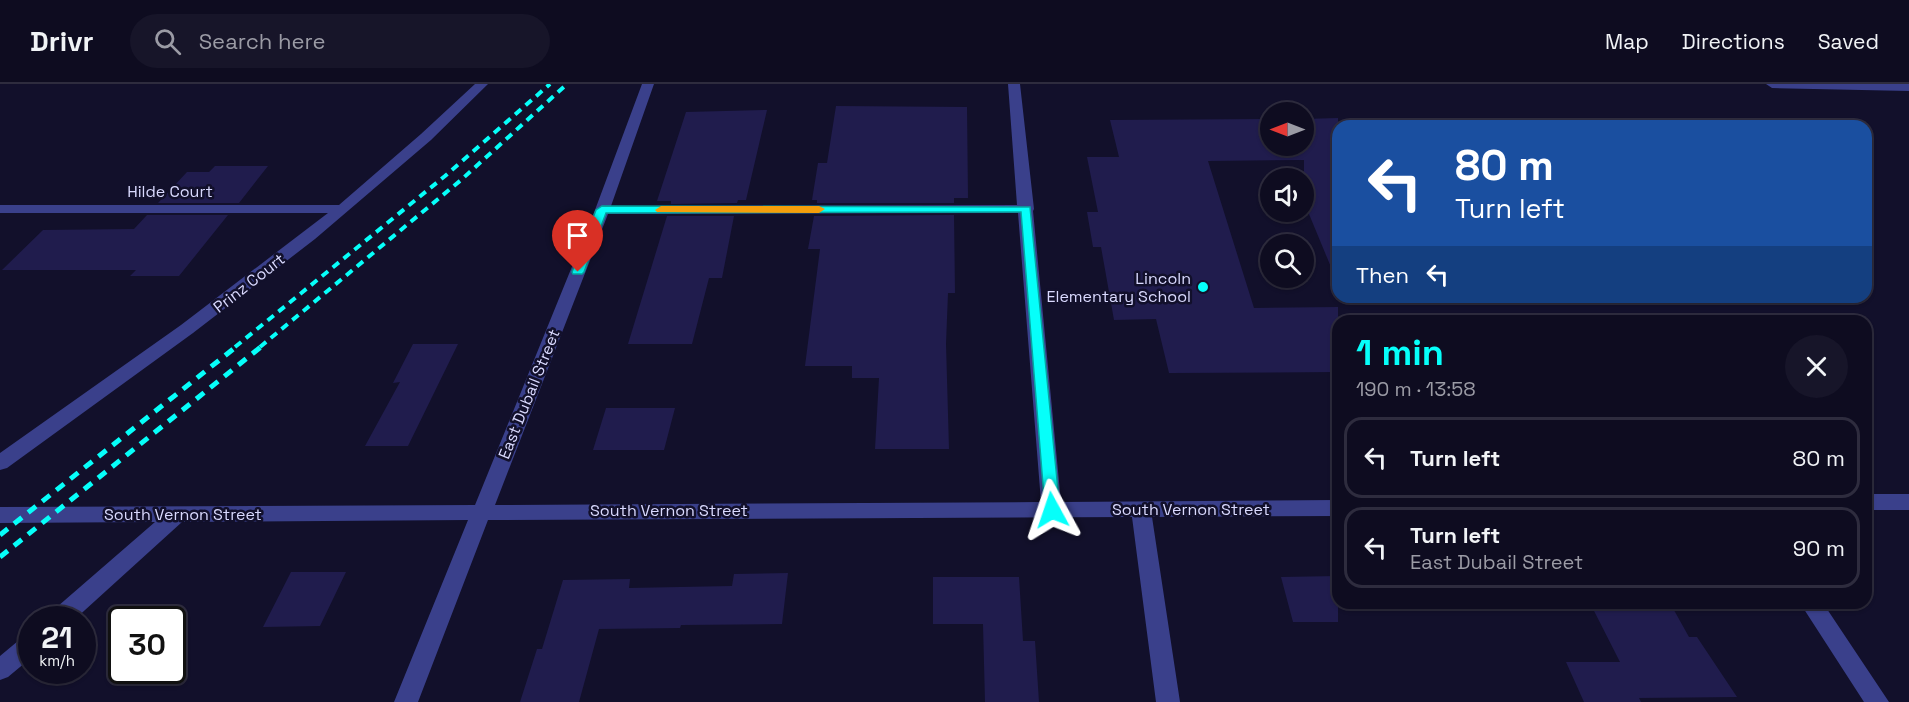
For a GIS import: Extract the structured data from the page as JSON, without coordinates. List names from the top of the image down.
{
  "streets": {
    "street": [
      "Hilde Court",
      "Prinz Court",
      "East Dubail Street",
      "South Vernon Street"
    ]
  },
  "crossings": [
    ["Hilde Court", "Prinz Court"],
    ["East Dubail Street", "South Vernon Street"]
  ],
  "places": ["Lincoln Elementary School"],
  "north": "left",
  "page": {
    "header": "Drivr",
    "search": "Search here",
    "nav": ["Map", "Directions", "Saved"],
    "turn": ["80 m", "Turn left"],
    "then": "Then",
    "heading": ["1 min", "190 m · 13:58"],
    "list": [
      {
        "name": "Turn left",
        "value": "80 m"
      },
      {
        "name": "Turn left",
        "note": "East Dubail Street",
        "value": "90 m"
      }
    ],
    "speed": "21 km/h",
    "limit": "30"
  }
}
